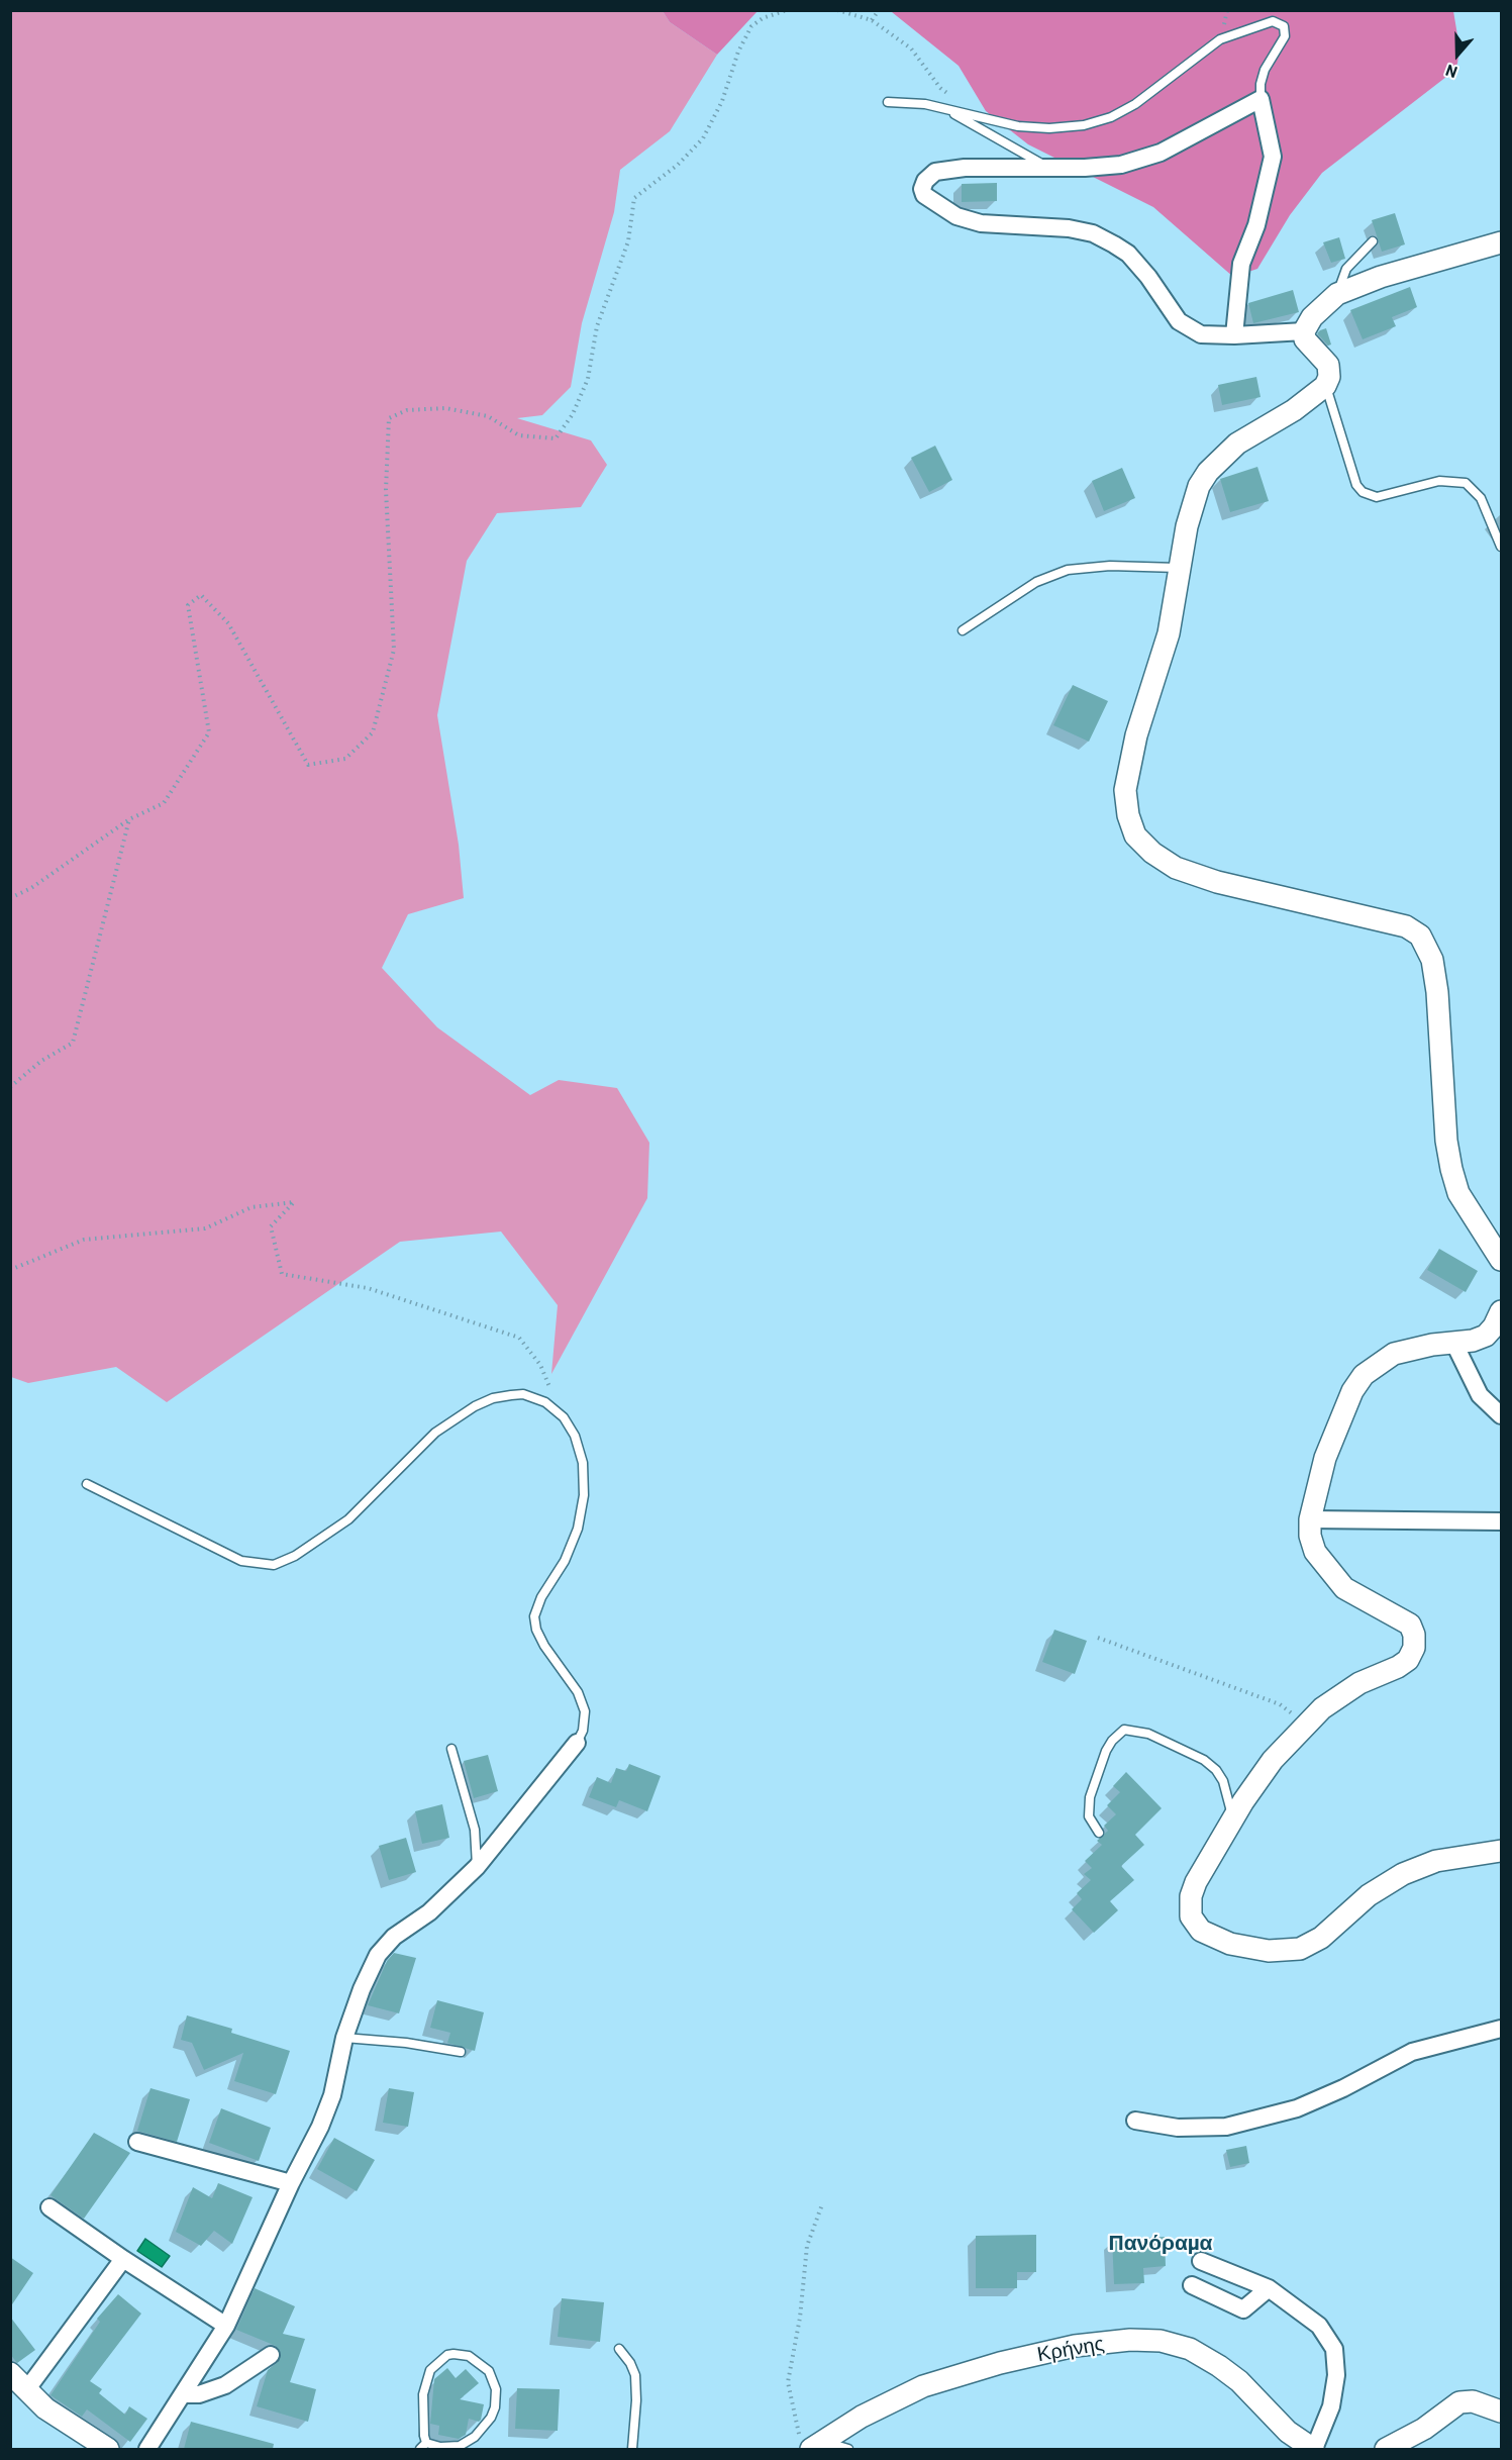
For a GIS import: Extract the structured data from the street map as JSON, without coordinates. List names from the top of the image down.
{
  "streets": {
    "street": ["Κρήνης"]
  },
  "districts": ["Πανόραμα"],
  "north": "bottom"
}
